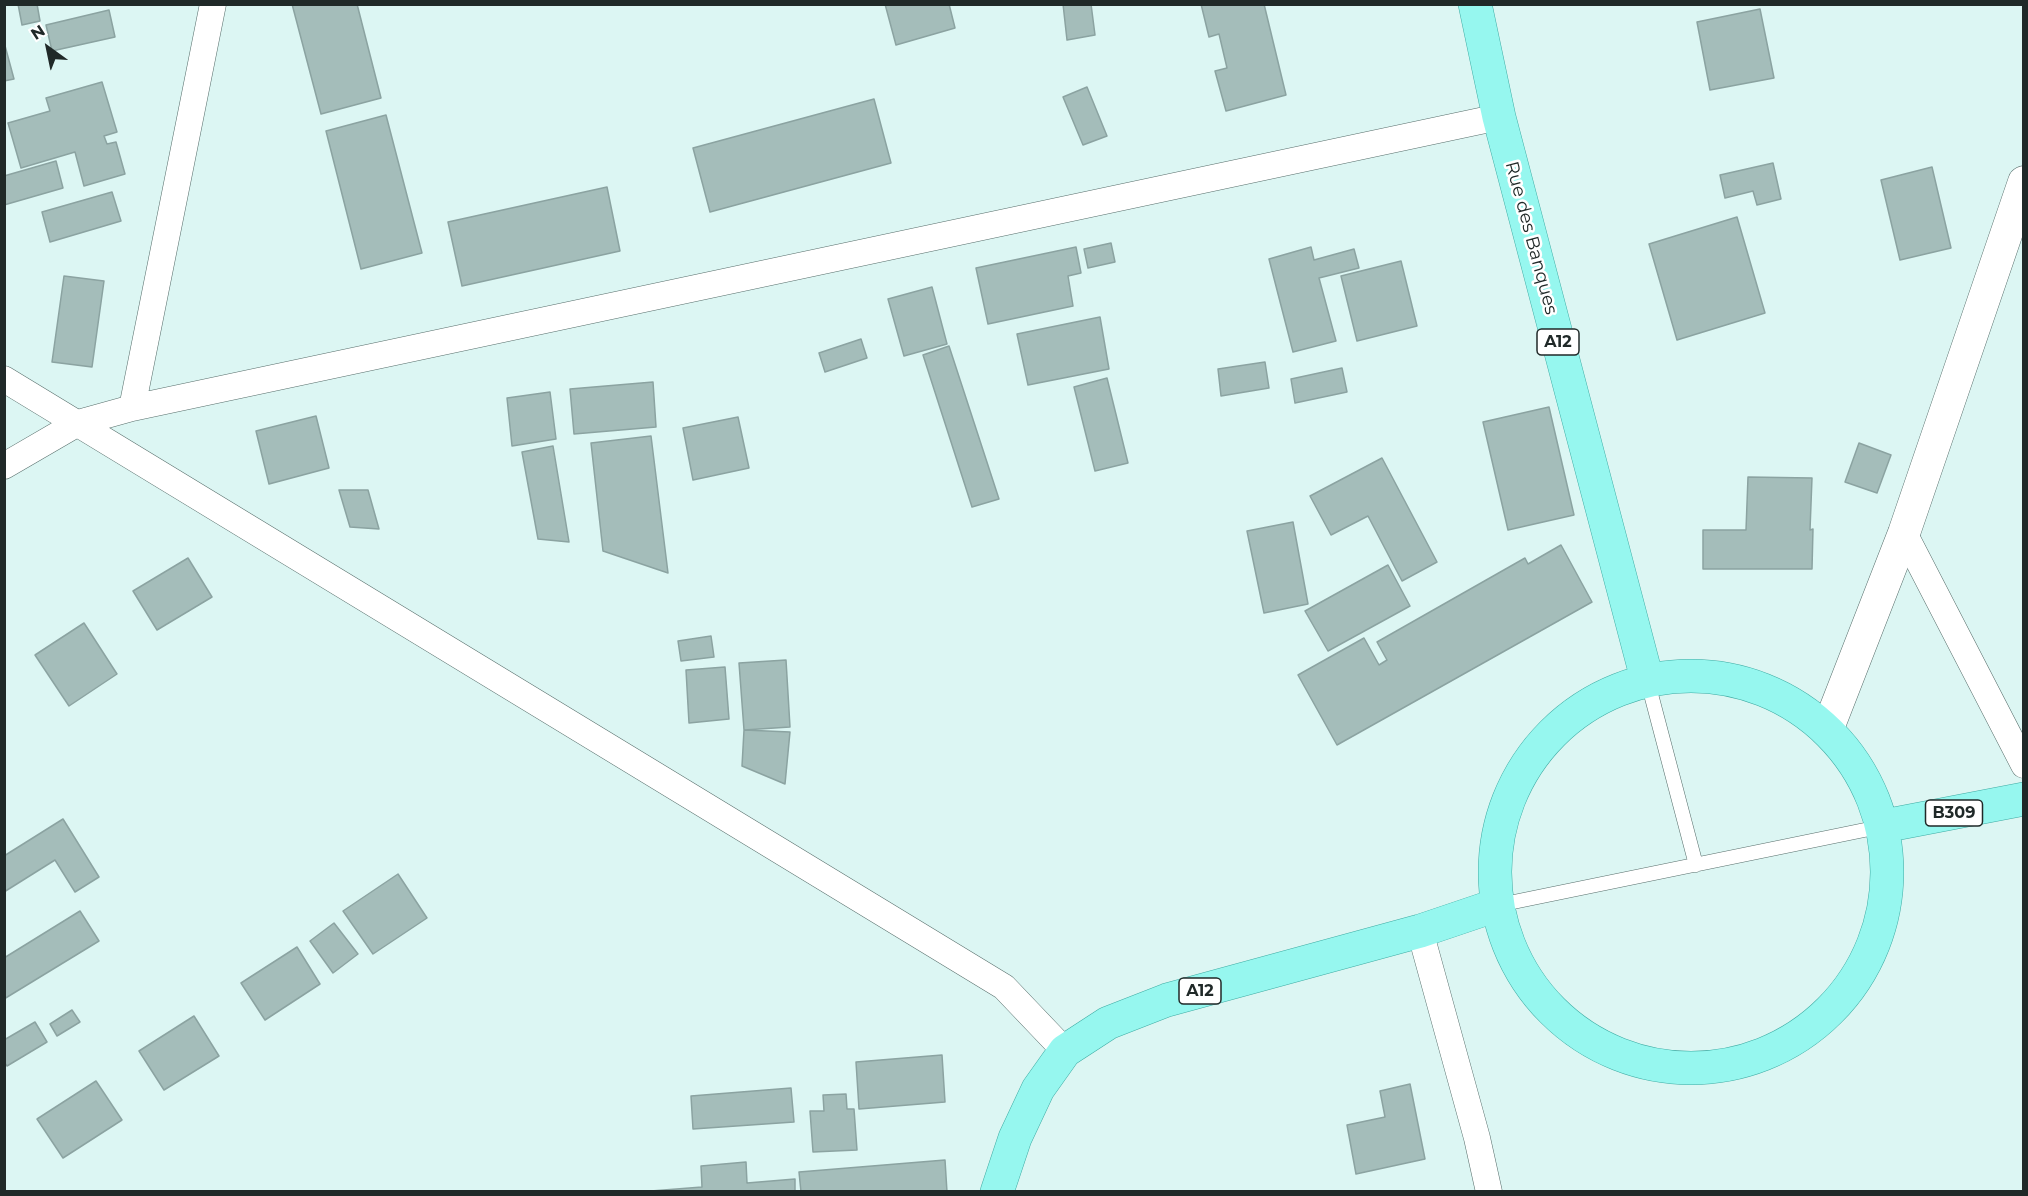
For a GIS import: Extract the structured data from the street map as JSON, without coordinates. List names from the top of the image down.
{
  "streets": {
    "main road": ["Rue des Banques", "A12", "B309"]
  },
  "north": "top left"
}
